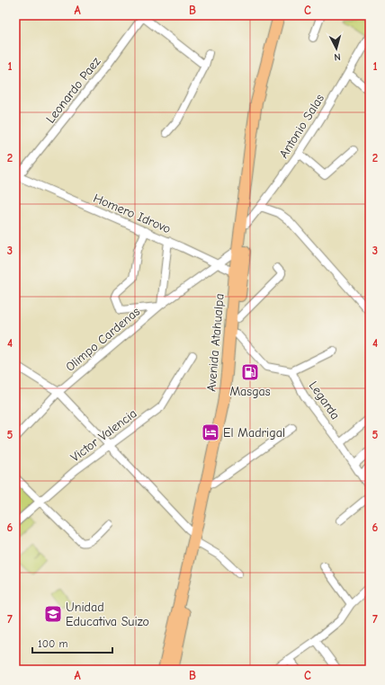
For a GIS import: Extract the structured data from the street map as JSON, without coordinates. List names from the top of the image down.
{
  "streets": {
    "highway": ["Avenida Atahualpa"],
    "street": [
      "Leonardo Paez",
      "Antonio Salas",
      "Homero Idrovo",
      "Olimpo Cardenas",
      "Legarda",
      "Victor Valencia"
    ]
  },
  "crossings": [
    ["Leonardo Paez", "Homero Idrovo"],
    ["Antonio Salas", "Avenida Atahualpa"],
    ["Homero Idrovo", "Olimpo Cardenas"],
    ["Homero Idrovo", "Avenida Atahualpa"],
    ["Olimpo Cardenas", "Avenida Atahualpa"]
  ],
  "places": {
    "fuel station": ["Masgas"],
    "hotel": ["El Madrigal"],
    "school or university": ["Unidad Educativa Suizo"]
  },
  "scale_bar": "100 m",
  "north": "bottom",
  "grid": {
    "columns": ["A", "B", "C"],
    "rows": [
      "1",
      "2",
      "3",
      "4",
      "5",
      "6",
      "7"
    ]
  }
}
